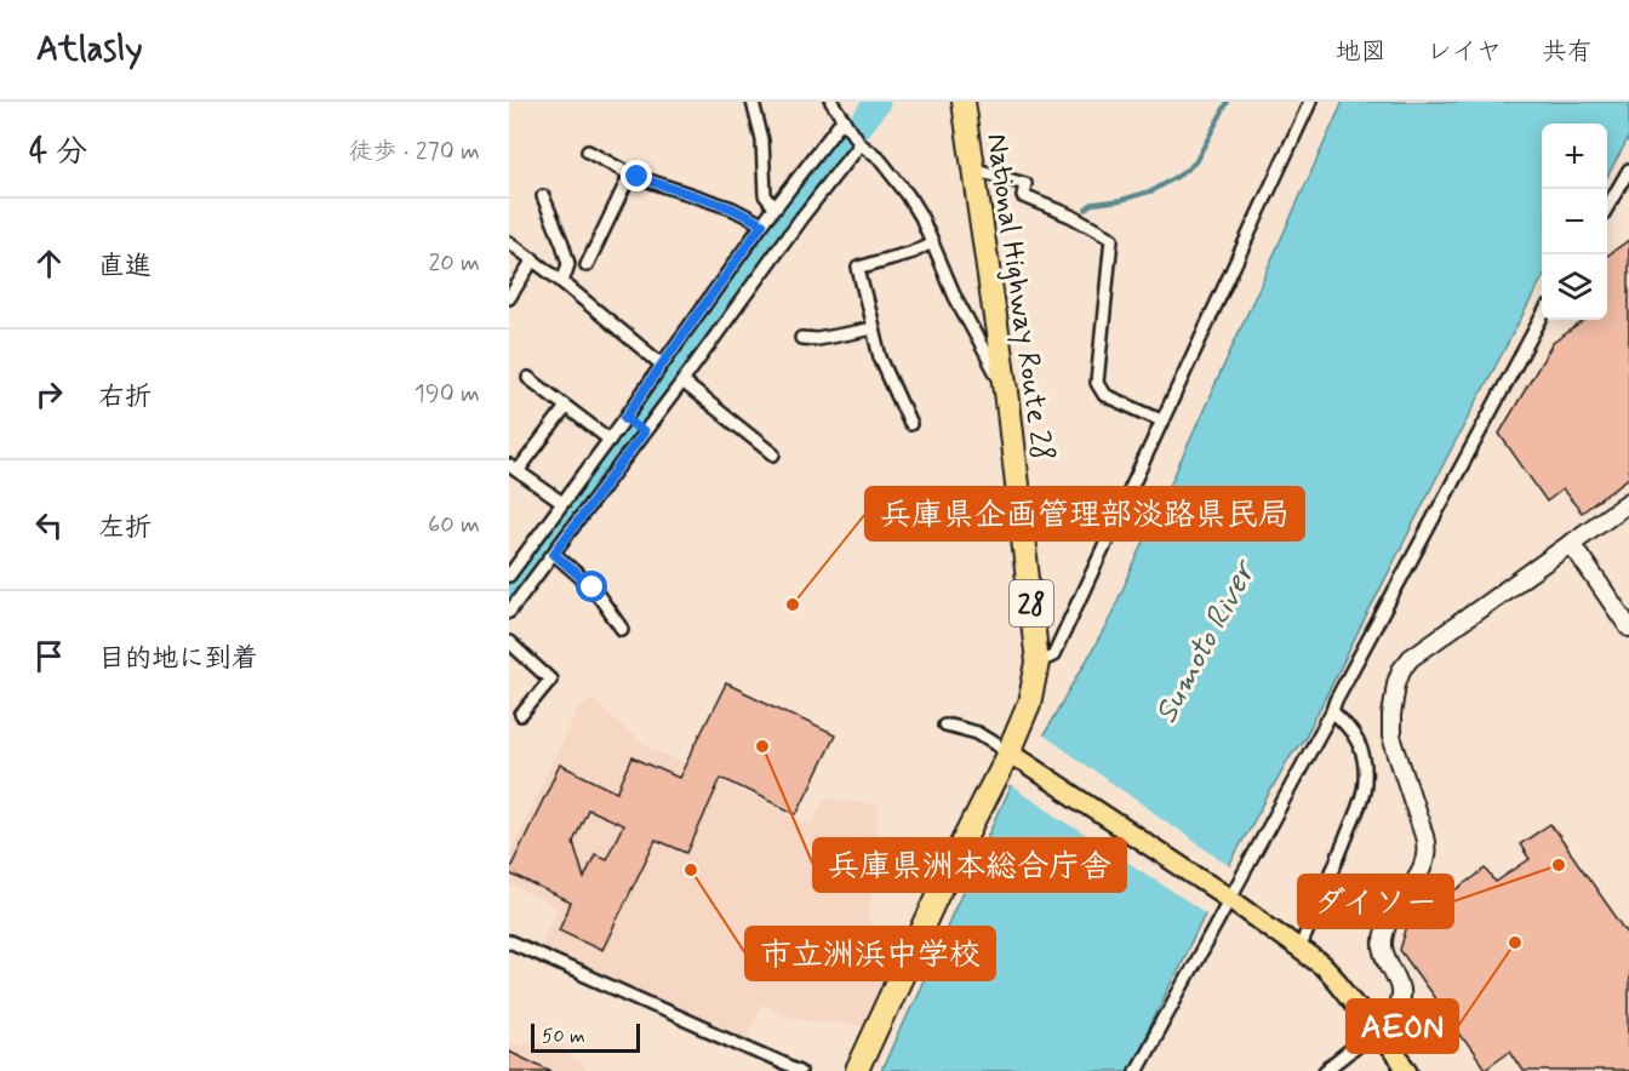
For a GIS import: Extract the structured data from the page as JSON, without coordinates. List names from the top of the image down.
{
  "streets": {
    "highway": ["National Highway Route 28", "28"]
  },
  "water": ["Sumoto River"],
  "places": [
    "兵庫県企画管理部淡路県民局",
    "兵庫県洲本総合庁舎",
    "ダイソー",
    "市立洲浜中学校",
    "AEON"
  ],
  "scale_bar": "50 m",
  "page": {
    "header": "Atlasly",
    "nav": ["地図", "レイヤ", "共有"],
    "heading": ["4 分", "徒歩 · 270 m"],
    "map_buttons": ["+", "−"],
    "list": [
      ["直進", "20 m"],
      ["右折", "190 m"],
      ["左折", "60 m"],
      "目的地に到着"
    ],
    "scale": "50 m"
  }
}
